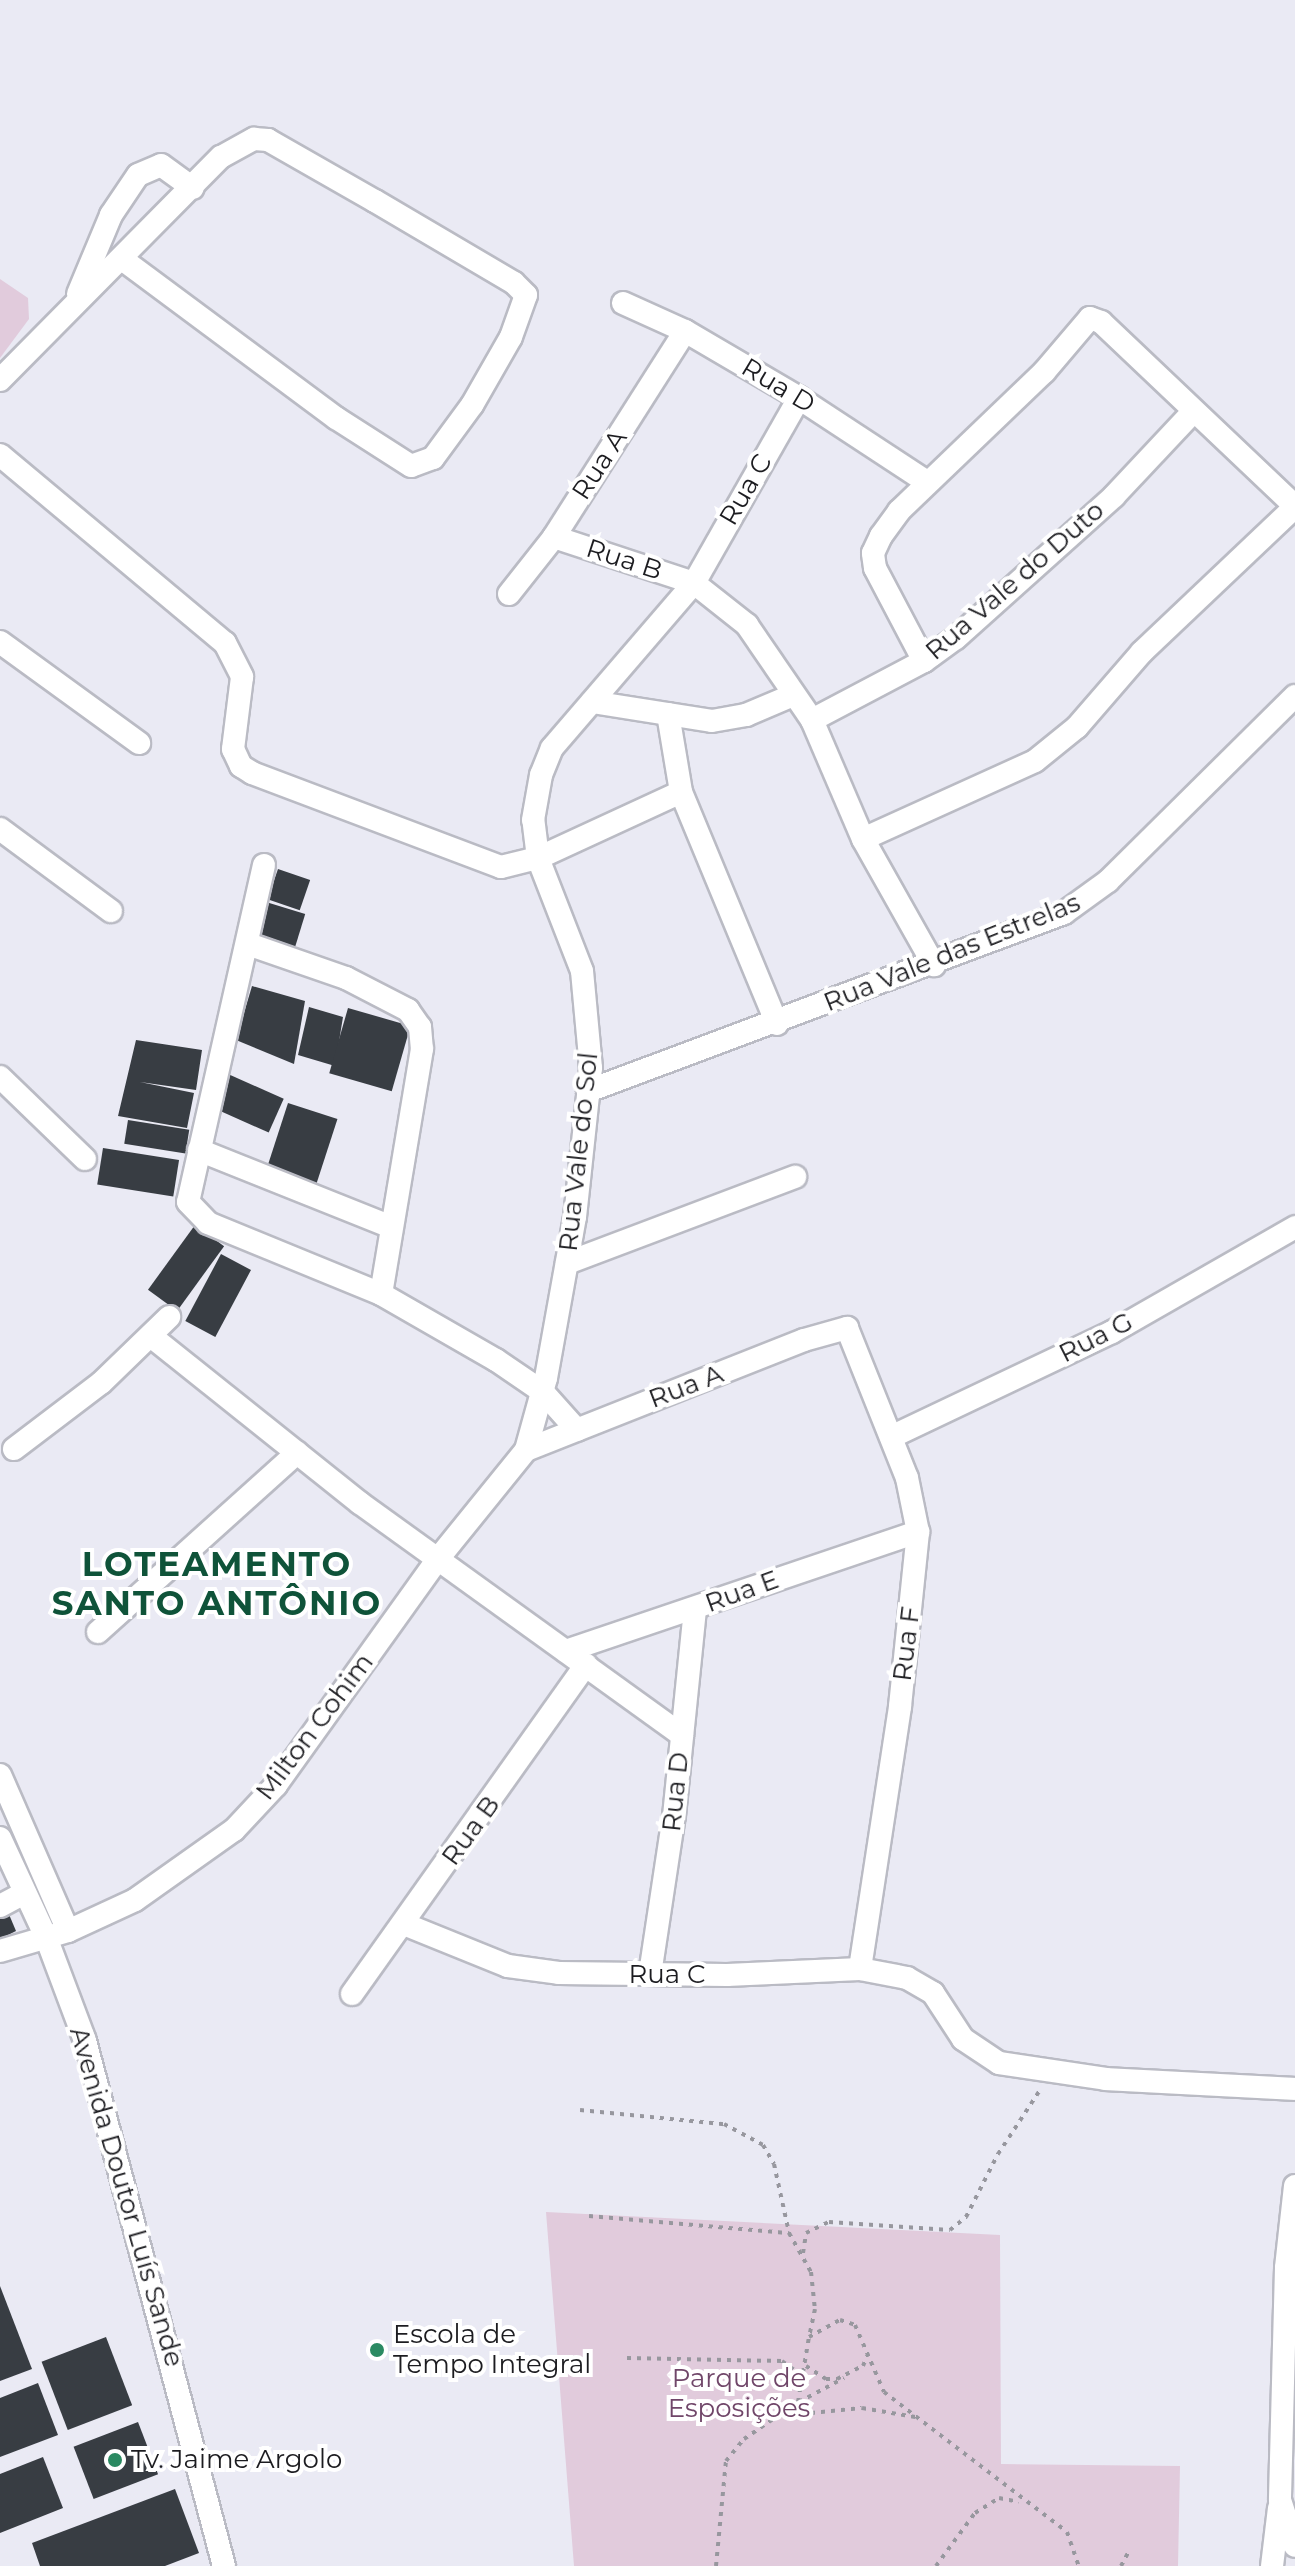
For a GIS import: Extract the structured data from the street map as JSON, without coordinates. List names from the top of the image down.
{
  "streets": {
    "street": [
      "Rua D",
      "Rua A",
      "Rua C",
      "Rua B",
      "Rua Vale do Duto",
      "Rua Vale das Estrelas",
      "Rua Vale do Sol",
      "Rua G",
      "Rua E",
      "Rua F",
      "Milton Cohim",
      "Avenida Doutor Luís Sande"
    ]
  },
  "crossings": [
    ["Rua D", "Rua A"],
    ["Rua D", "Rua C"],
    ["Rua D", "Rua E"],
    ["Rua A", "Rua B"],
    ["Rua A", "Rua Vale do Sol"],
    ["Rua A", "Rua F"],
    ["Rua A", "Milton Cohim"],
    ["Rua C", "Rua B"],
    ["Rua C", "Rua Vale do Sol"],
    ["Rua C", "Rua F"],
    ["Rua Vale das Estrelas", "Rua Vale do Sol"],
    ["Rua Vale do Sol", "Milton Cohim"],
    ["Rua G", "Rua F"],
    ["Rua E", "Rua F"],
    ["Milton Cohim", "Avenida Doutor Luís Sande"]
  ],
  "districts": ["LOTEAMENTO SANTO ANTÔNIO"],
  "parks": ["Parque de Esposições"],
  "places": ["Escola de Tempo Integral", "Tv. Jaime Argolo"]
}
